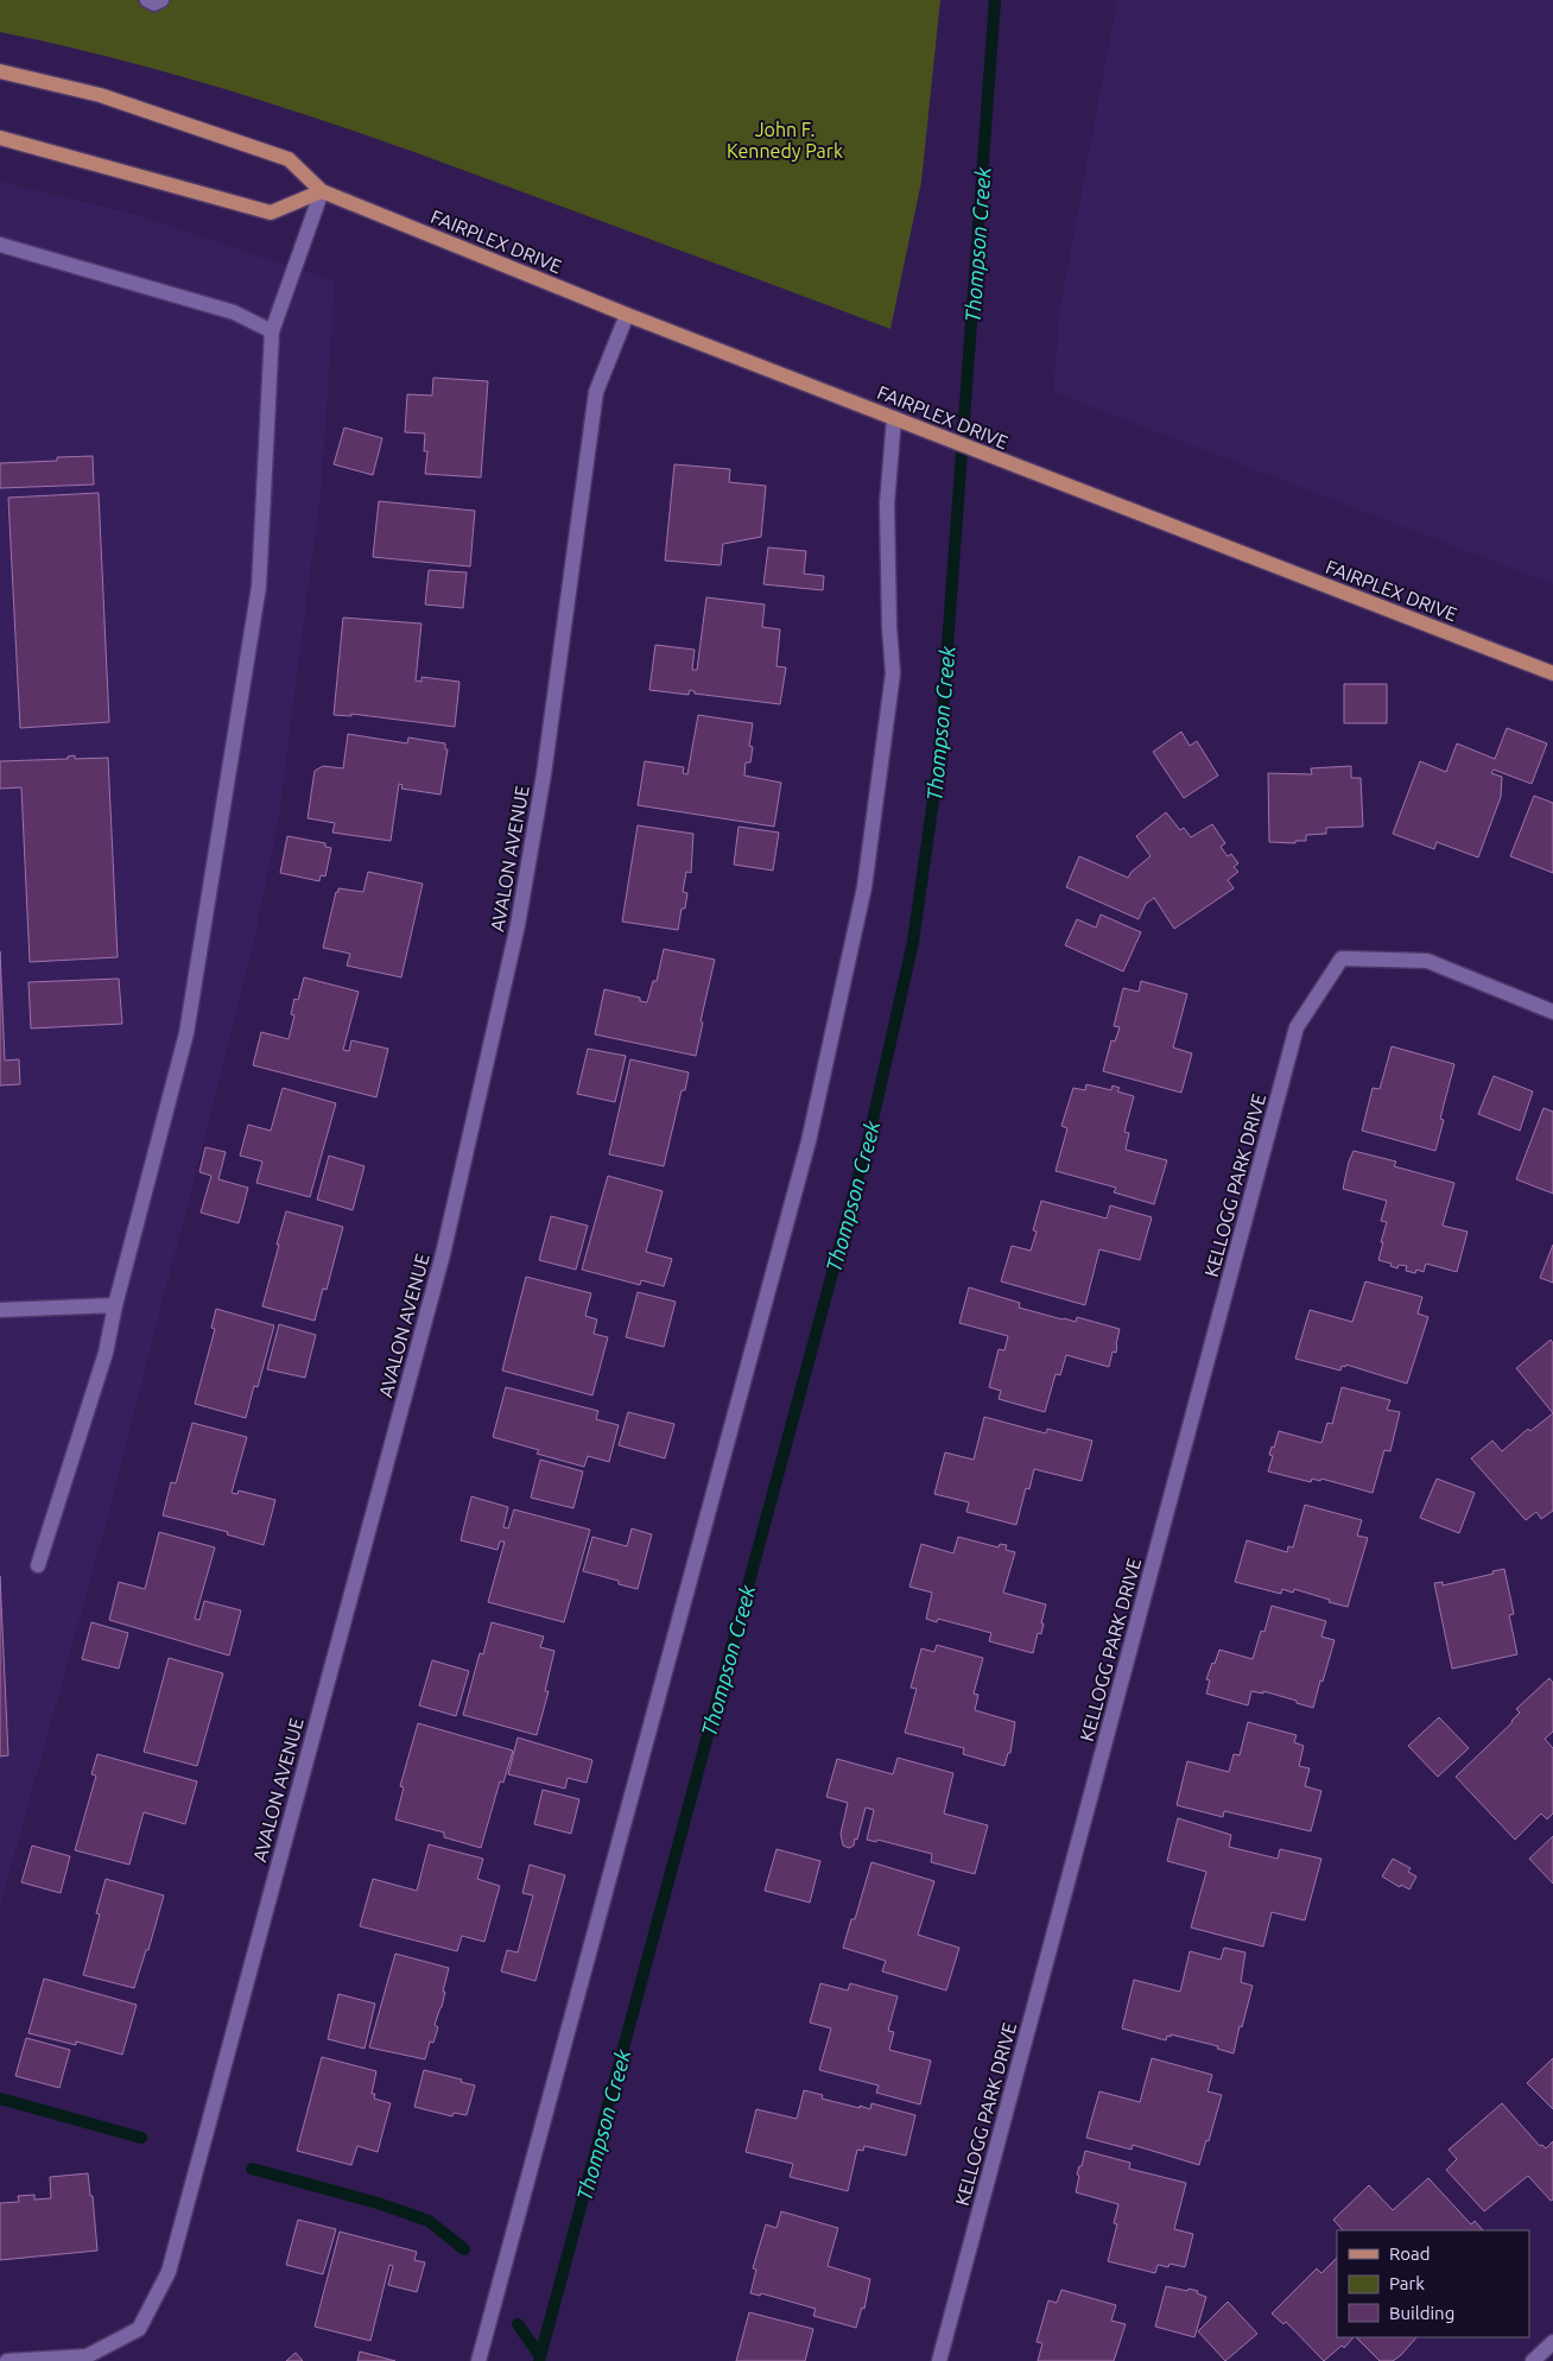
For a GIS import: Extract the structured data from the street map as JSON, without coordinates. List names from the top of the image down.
{
  "streets": {
    "main road": ["FAIRPLEX DRIVE"],
    "street": ["AVALON AVENUE", "KELLOGG PARK DRIVE"]
  },
  "crossings": [
    ["FAIRPLEX DRIVE", "AVALON AVENUE"]
  ],
  "water": ["Thompson Creek"],
  "parks": ["John F. Kennedy Park"],
  "legend": ["Road", "Park", "Building"]
}
